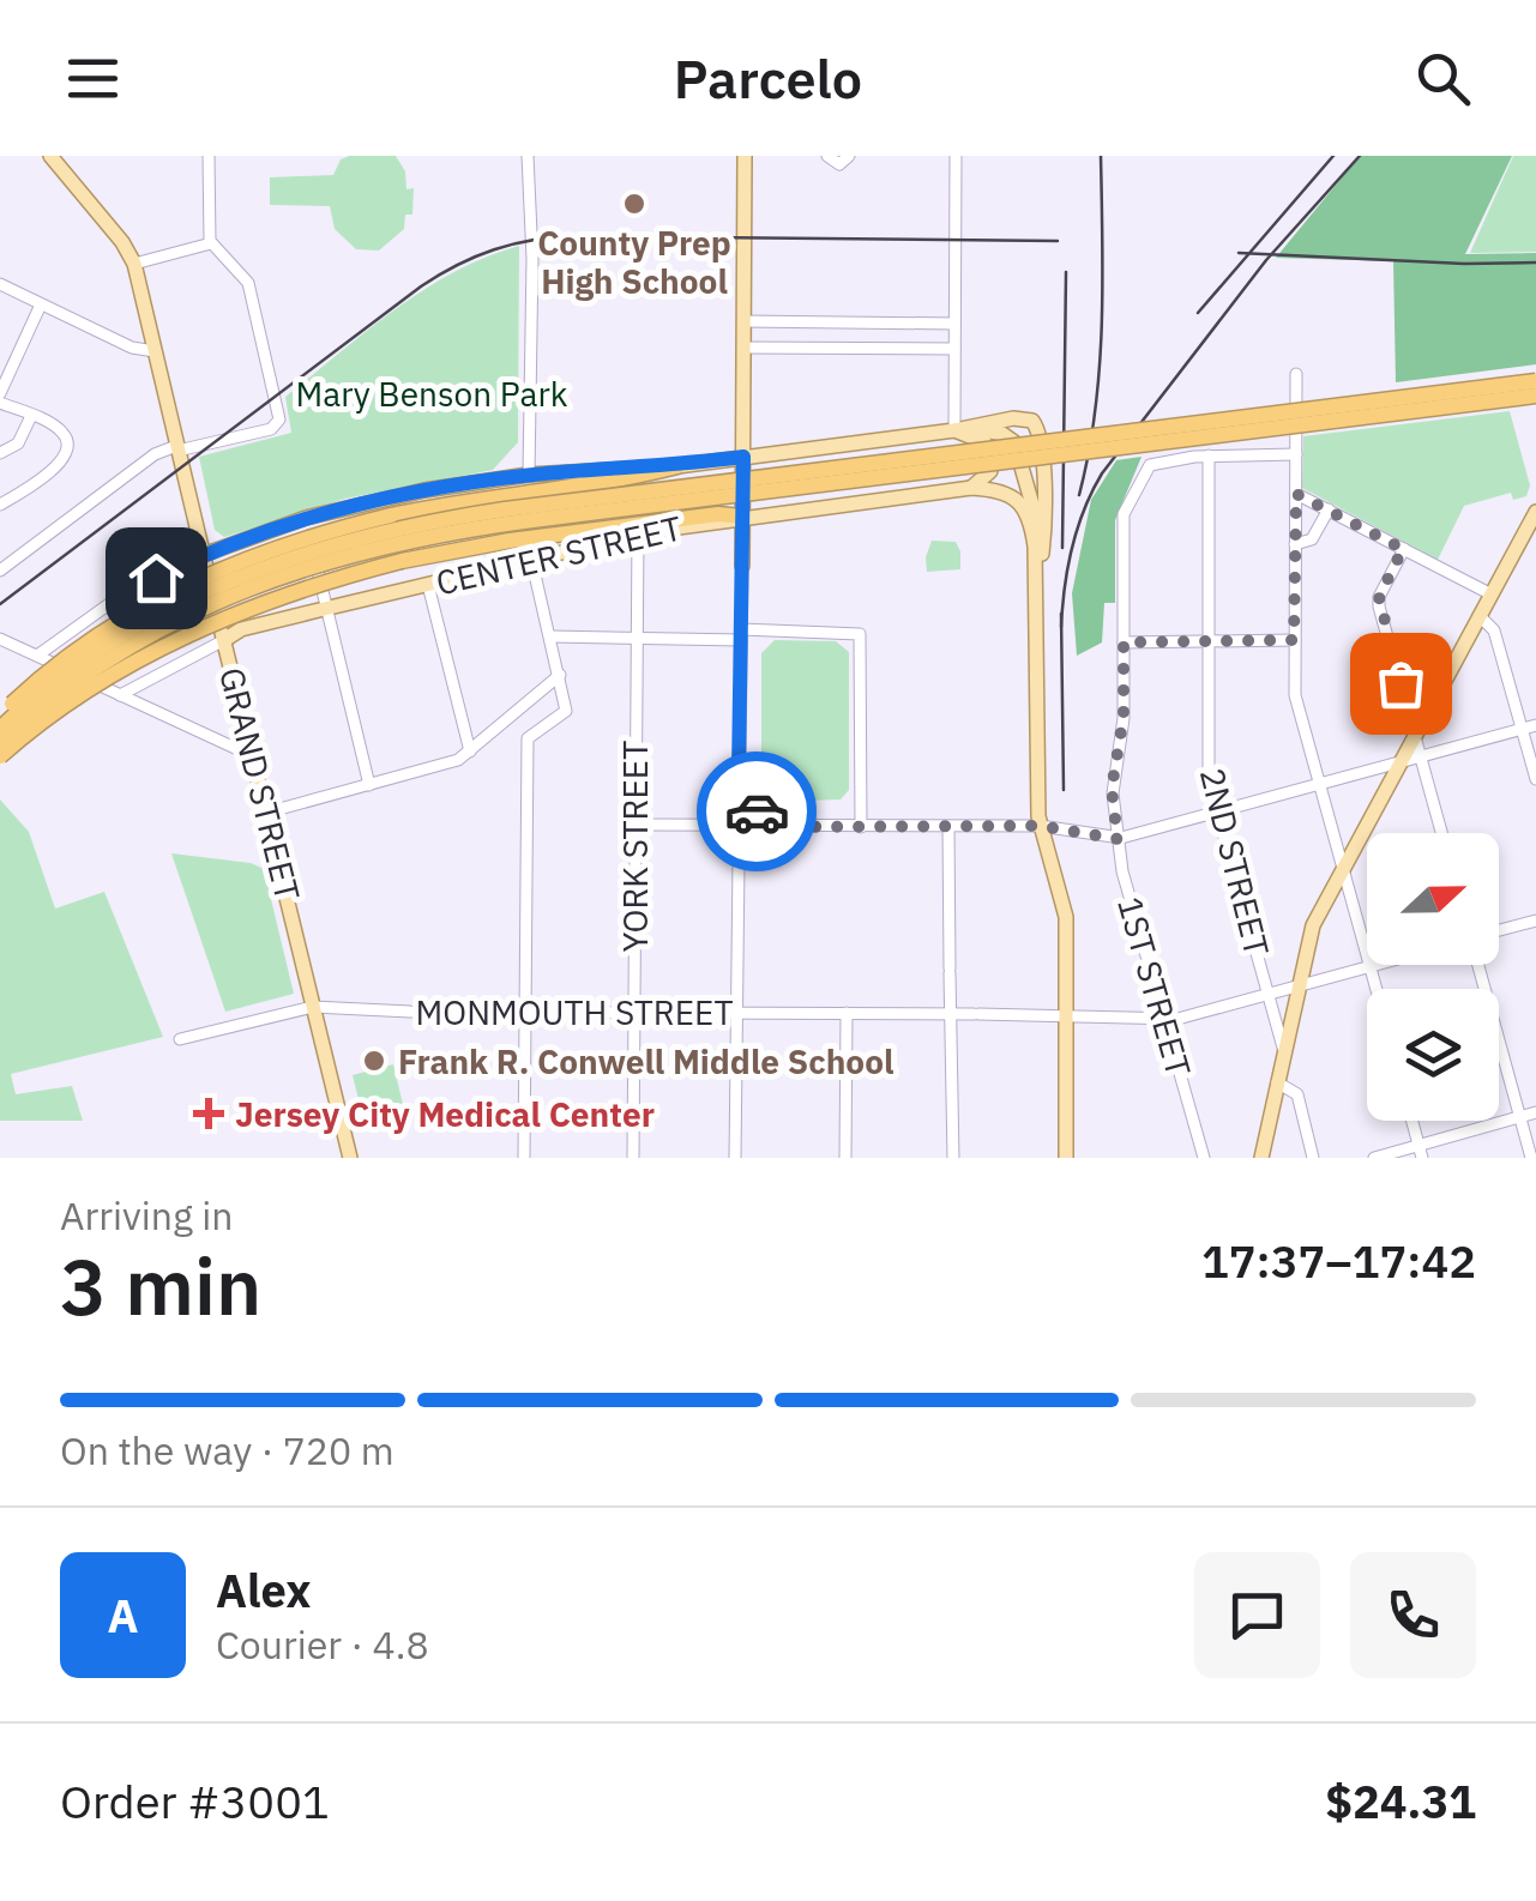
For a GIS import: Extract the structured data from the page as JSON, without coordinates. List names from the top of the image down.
{
  "streets": {
    "main road": ["CENTER STREET", "GRAND STREET"],
    "street": [
      "YORK STREET",
      "2ND STREET",
      "1ST STREET",
      "MONMOUTH STREET"
    ]
  },
  "crossings": [
    ["CENTER STREET", "GRAND STREET"],
    ["CENTER STREET", "YORK STREET"],
    ["GRAND STREET", "MONMOUTH STREET"],
    ["YORK STREET", "MONMOUTH STREET"],
    ["2ND STREET", "1ST STREET"],
    ["2ND STREET", "MONMOUTH STREET"],
    ["1ST STREET", "MONMOUTH STREET"]
  ],
  "parks": ["Mary Benson Park"],
  "places": {
    "other": ["County Prep High School", "Frank R. Conwell Middle School"],
    "health": ["Jersey City Medical Center"]
  },
  "north": "right",
  "page": {
    "header": "Parcelo",
    "heading": ["3 min", "Arriving in", "17:37–17:42"],
    "panel": [
      "Alex",
      "Courier · 4.8",
      "Order #3001",
      "$24.31"
    ],
    "bar": "On the way · 720 m",
    "round": "A"
  }
}
